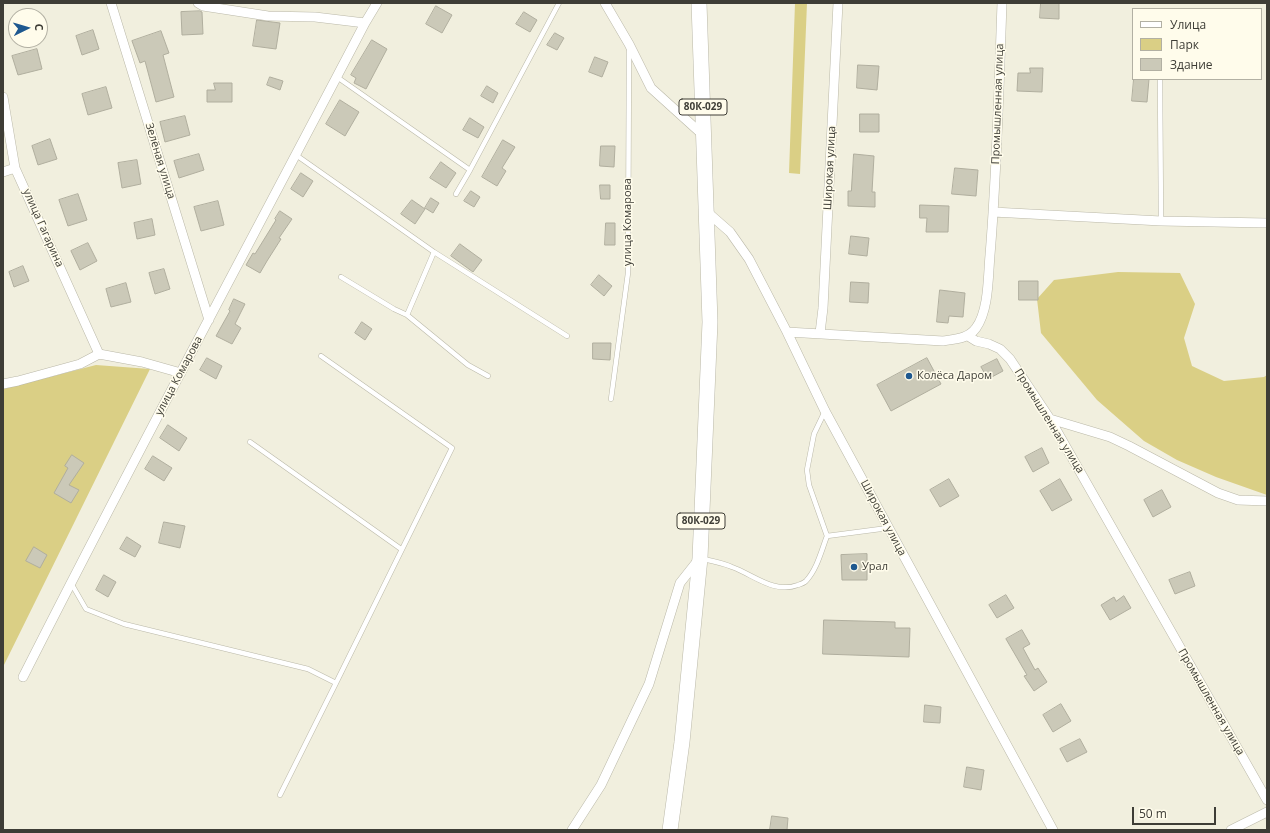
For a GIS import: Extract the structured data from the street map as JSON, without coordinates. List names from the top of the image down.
{
  "streets": {
    "main road": ["80К-029"],
    "street": [
      "Промышленная улица",
      "Зелёная улица",
      "Широкая улица",
      "улица Комарова",
      "улица Гагарина"
    ]
  },
  "crossings": [
    ["80К-029", "Широкая улица"],
    ["Зелёная улица", "улица Комарова"]
  ],
  "places": ["Колёса Даром", "Урал"],
  "legend": ["Улица", "Парк", "Здание"],
  "scale_bar": "50 m",
  "north": "right"
}
